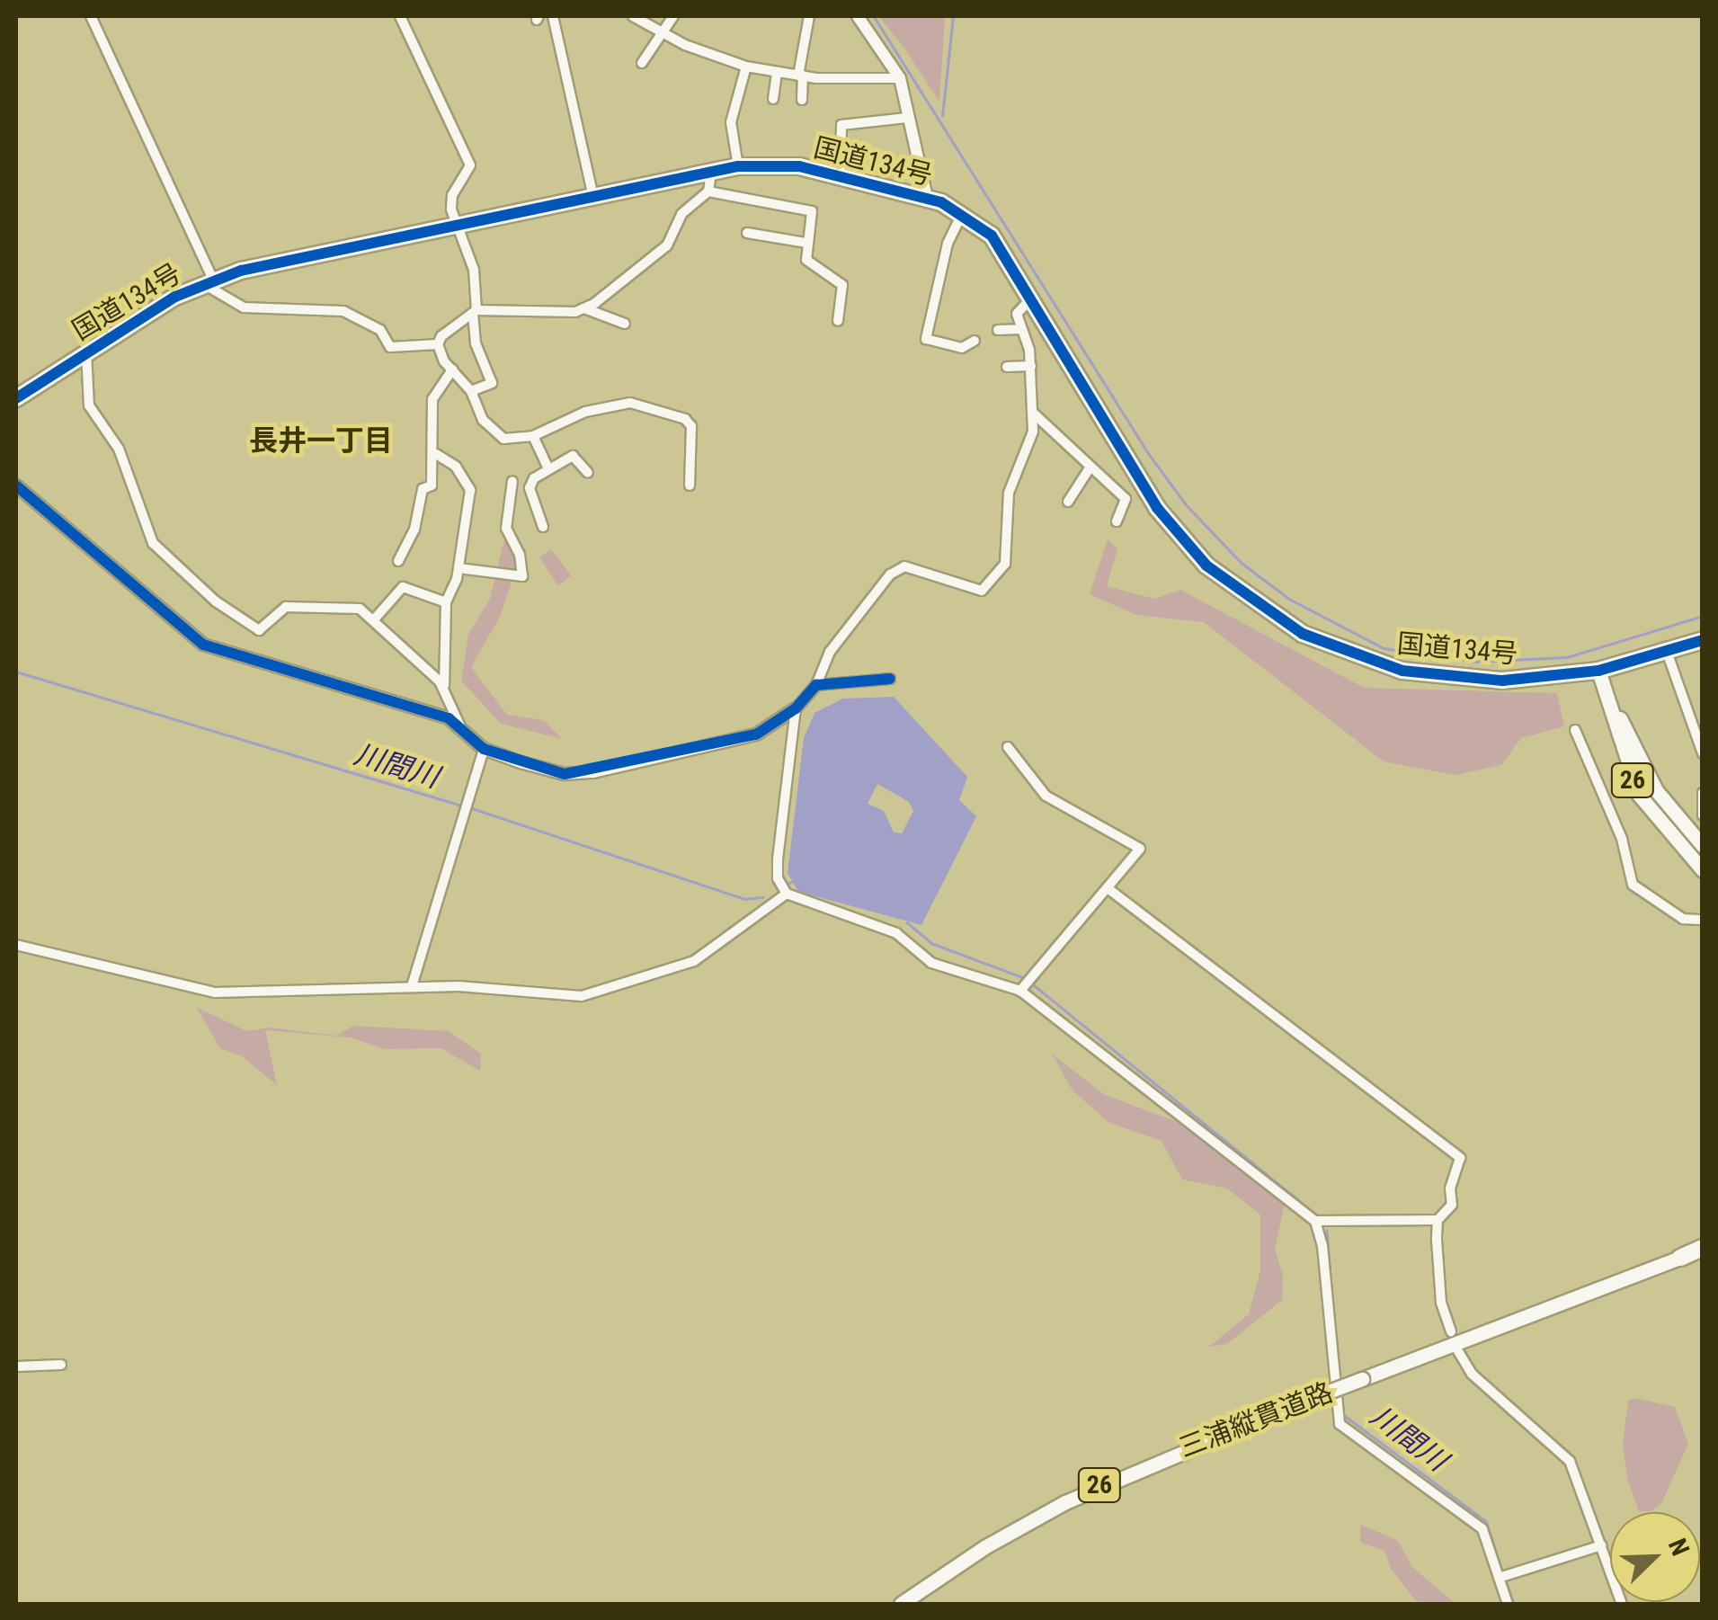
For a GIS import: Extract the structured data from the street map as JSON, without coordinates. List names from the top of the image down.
{
  "streets": {
    "highway": ["国道134号", "26"],
    "main road": ["三浦縦貫道路"]
  },
  "crossings": [
    ["国道134号", "26"],
    ["26", "三浦縦貫道路"]
  ],
  "districts": ["長井一丁目"],
  "water": ["川間川"],
  "north": "top right"
}
